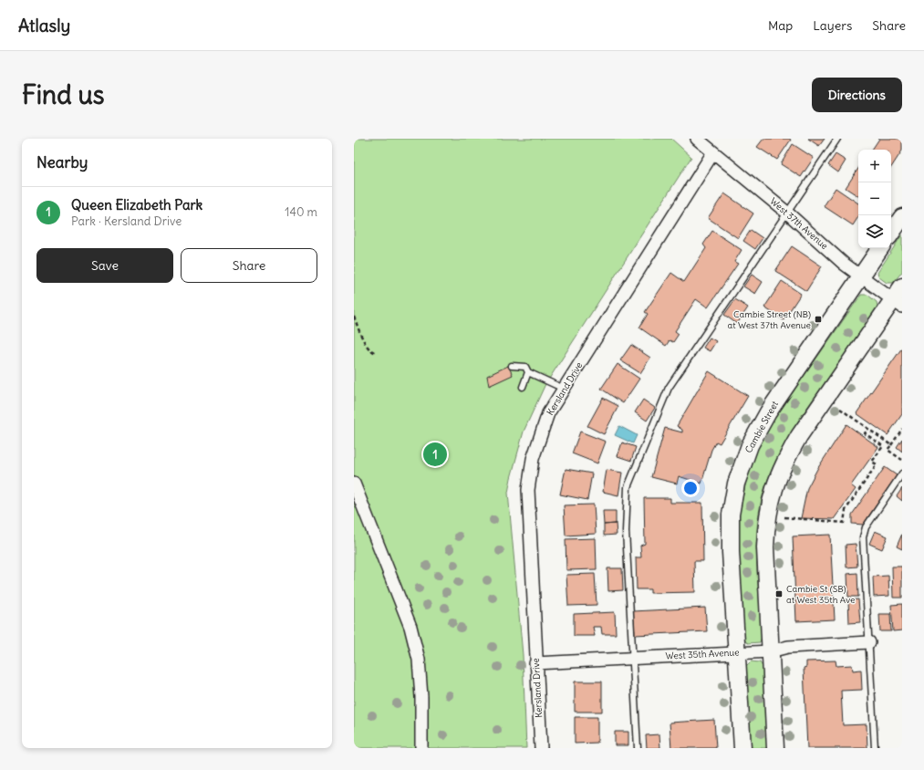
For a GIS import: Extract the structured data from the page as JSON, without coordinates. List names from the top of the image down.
{
  "streets": {
    "main road": ["Cambie Street"],
    "street": ["West 37th Avenue", "Kersland Drive", "West 35th Avenue"]
  },
  "crossings": [
    ["West 37th Avenue", "Kersland Drive"],
    ["West 37th Avenue", "Cambie Street"],
    ["Kersland Drive", "West 35th Avenue"],
    ["Cambie Street", "West 35th Avenue"]
  ],
  "places": {
    "transit": ["Cambie Street (NB) at West 37th Avenue", "Cambie St (SB) at West 35th Ave"]
  },
  "page": {
    "header": "Atlasly",
    "nav": ["Map", "Layers", "Share"],
    "buttons": [
      "Directions",
      ["Save", "Share"]
    ],
    "title": "Find us",
    "heading": "Nearby",
    "map_buttons": ["+", "−"],
    "list": [
      {
        "mark": "1",
        "name": "Queen Elizabeth Park",
        "note": "Park · Kersland Drive",
        "value": "140 m"
      }
    ],
    "pins": "1"
  }
}
